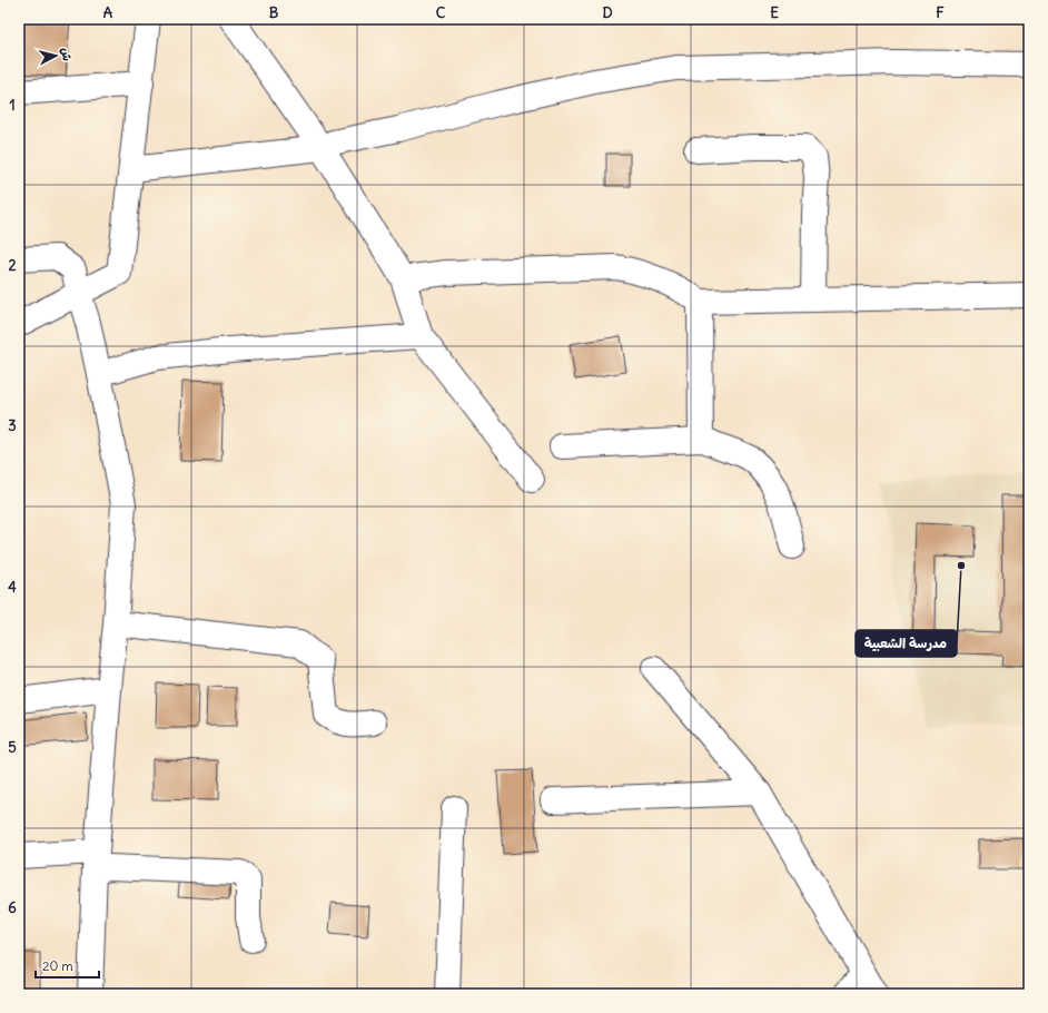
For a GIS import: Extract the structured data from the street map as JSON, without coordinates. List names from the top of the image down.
{
  "places": ["مدرسة الشعبية"],
  "scale_bar": "20 m",
  "north": "right",
  "grid": {
    "columns": [
      "A",
      "B",
      "C",
      "D",
      "E",
      "F"
    ],
    "rows": [
      "1",
      "2",
      "3",
      "4",
      "5",
      "6"
    ]
  }
}
